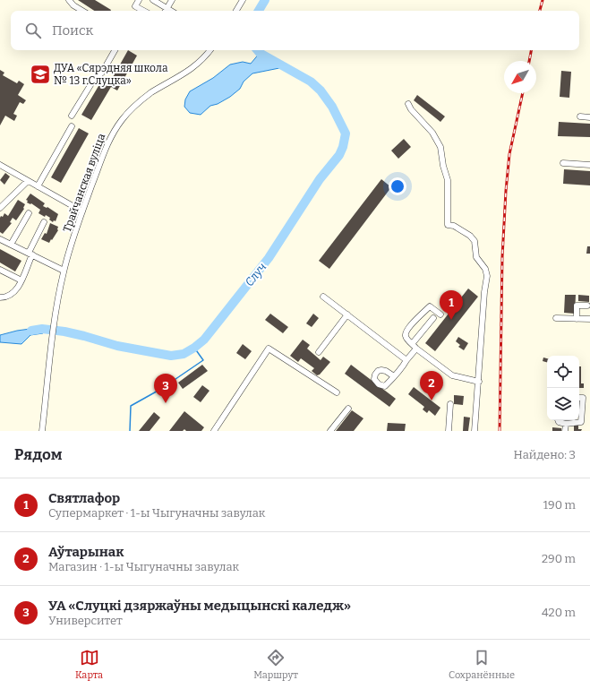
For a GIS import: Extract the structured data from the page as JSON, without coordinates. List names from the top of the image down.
{
  "streets": {
    "street": ["Трайчанская вуліца"]
  },
  "water": ["Случ"],
  "places": {
    "school or university": ["ДУА «Сярэдняя школа № 13 г.Слуцка»"]
  },
  "north": "bottom left",
  "page": {
    "search": "Поиск",
    "pins": ["1", "2", "3"],
    "heading": ["Рядом", "Найдено: 3"],
    "list": [
      {
        "mark": "1",
        "name": "Святлафор",
        "note": "Супермаркет · 1-ы Чыгуначны завулак",
        "value": "190 m"
      },
      {
        "mark": "2",
        "name": "Аўтарынак",
        "note": "Магазин · 1-ы Чыгуначны завулак",
        "value": "290 m"
      },
      {
        "mark": "3",
        "name": "УА «Слуцкі дзяржаўны медыцынскі каледж»",
        "note": "Университет",
        "value": "420 m"
      }
    ],
    "nav": ["Карта", "Маршрут", "Сохранённые"]
  }
}
